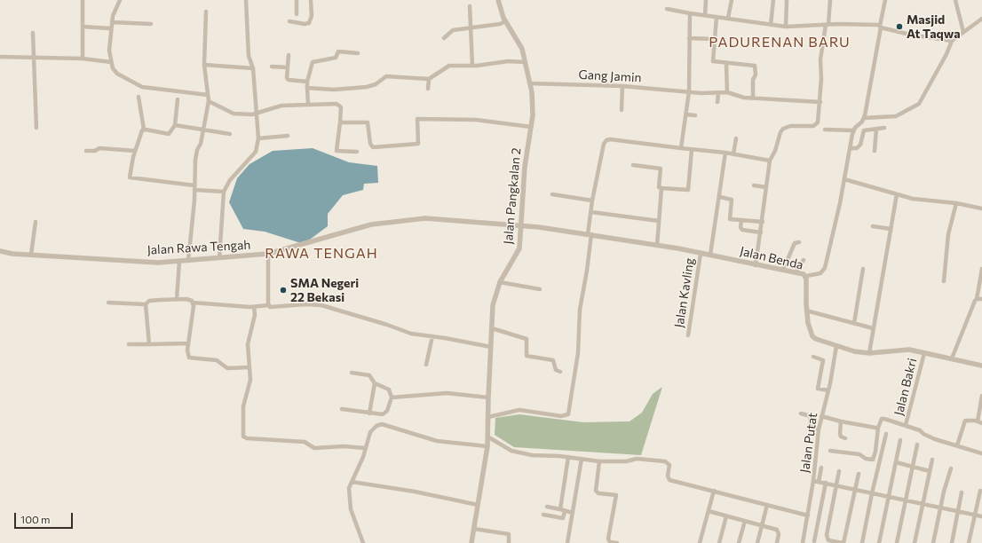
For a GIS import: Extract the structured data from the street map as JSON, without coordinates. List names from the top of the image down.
{
  "streets": {
    "street": [
      "Gang Jamin",
      "Jalan Pangkalan 2",
      "Jalan Rawa Tengah",
      "Jalan Benda",
      "Jalan Kavling",
      "Jalan Bakri",
      "Jalan Putat"
    ]
  },
  "crossings": [
    ["Gang Jamin", "Jalan Pangkalan 2"],
    ["Jalan Pangkalan 2", "Jalan Rawa Tengah"],
    ["Jalan Pangkalan 2", "Jalan Benda"],
    ["Jalan Rawa Tengah", "Jalan Benda"],
    ["Jalan Benda", "Jalan Kavling"],
    ["Jalan Benda", "Jalan Bakri"],
    ["Jalan Benda", "Jalan Putat"]
  ],
  "districts": ["PADURENAN BARU", "RAWA TENGAH"],
  "places": ["Masjid At Taqwa", "SMA Negeri 22 Bekasi"],
  "scale_bar": "100 m"
}
